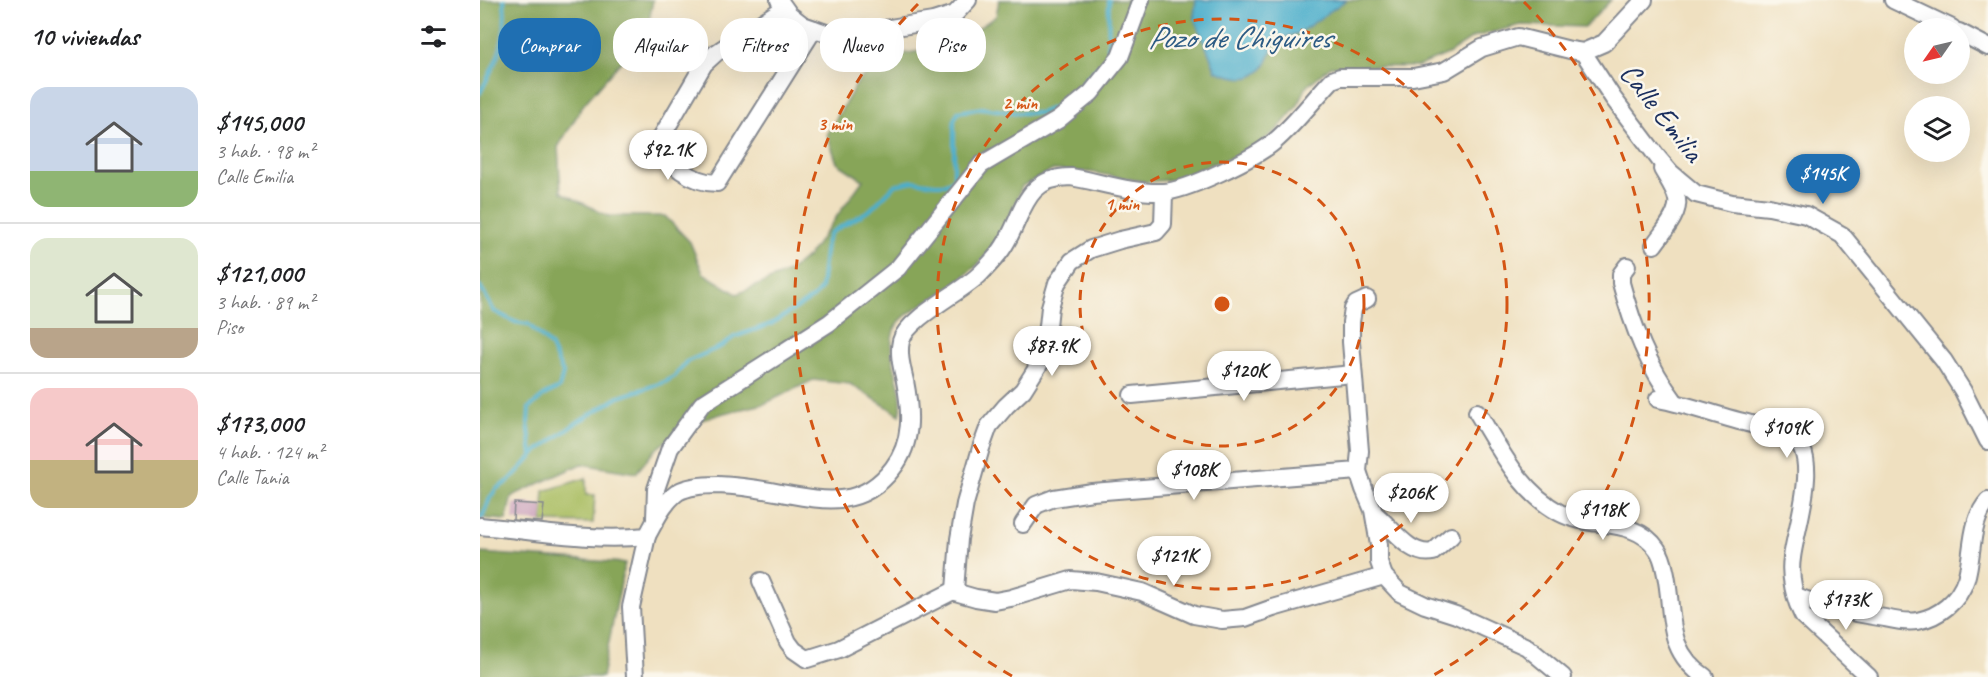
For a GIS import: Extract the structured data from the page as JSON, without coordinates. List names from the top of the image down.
{
  "streets": {
    "street": ["Calle Emilia"]
  },
  "water": ["Pozo de Chiguires"],
  "north": "bottom left",
  "page": {
    "heading": "10 viviendas",
    "chip": [
      "Comprar",
      "Alquilar",
      "Filtros",
      "Nuevo",
      "Piso"
    ],
    "list": [
      {
        "name": "$145,000",
        "note": "3 hab. · 98 m² · Calle Emilia"
      },
      {
        "name": "$121,000",
        "note": "3 hab. · 89 m² · Piso"
      },
      {
        "name": "$173,000",
        "note": "4 hab. · 124 m² · Calle Tania"
      }
    ],
    "price": [
      "$92.1K",
      "$145K",
      "$87.9K",
      "$120K",
      "$109K",
      "$108K",
      "$206K",
      "$118K",
      "$121K",
      "$173K"
    ]
  },
  "rings": ["2 min", "3 min", "1 min"]
}
